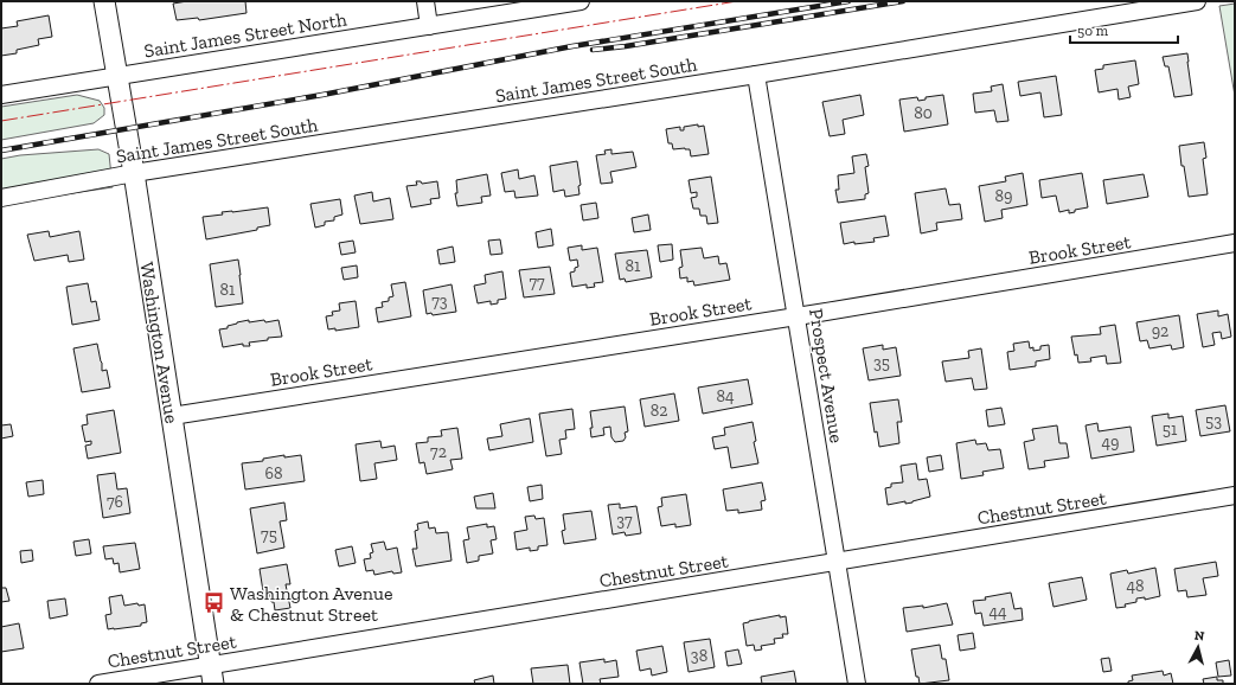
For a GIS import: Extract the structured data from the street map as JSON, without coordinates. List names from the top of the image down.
{
  "streets": {
    "main road": ["Washington Avenue"],
    "street": [
      "Saint James Street North",
      "Saint James Street South",
      "Brook Street",
      "Prospect Avenue",
      "Chestnut Street"
    ]
  },
  "crossings": [
    ["Saint James Street North", "Washington Avenue"],
    ["Saint James Street South", "Washington Avenue"],
    ["Saint James Street South", "Prospect Avenue"],
    ["Brook Street", "Washington Avenue"],
    ["Brook Street", "Prospect Avenue"],
    ["Washington Avenue", "Chestnut Street"],
    ["Prospect Avenue", "Chestnut Street"]
  ],
  "places": {
    "bus stop": ["Washington Avenue & Chestnut Street"]
  },
  "house_numbers": [
    "80",
    "89",
    "81",
    "77",
    "81",
    "73",
    "92",
    "35",
    "84",
    "82",
    "53",
    "51",
    "49",
    "72",
    "68",
    "76",
    "37",
    "75",
    "48",
    "44",
    "38"
  ],
  "scale_bar": "50 m",
  "north": "top"
}
